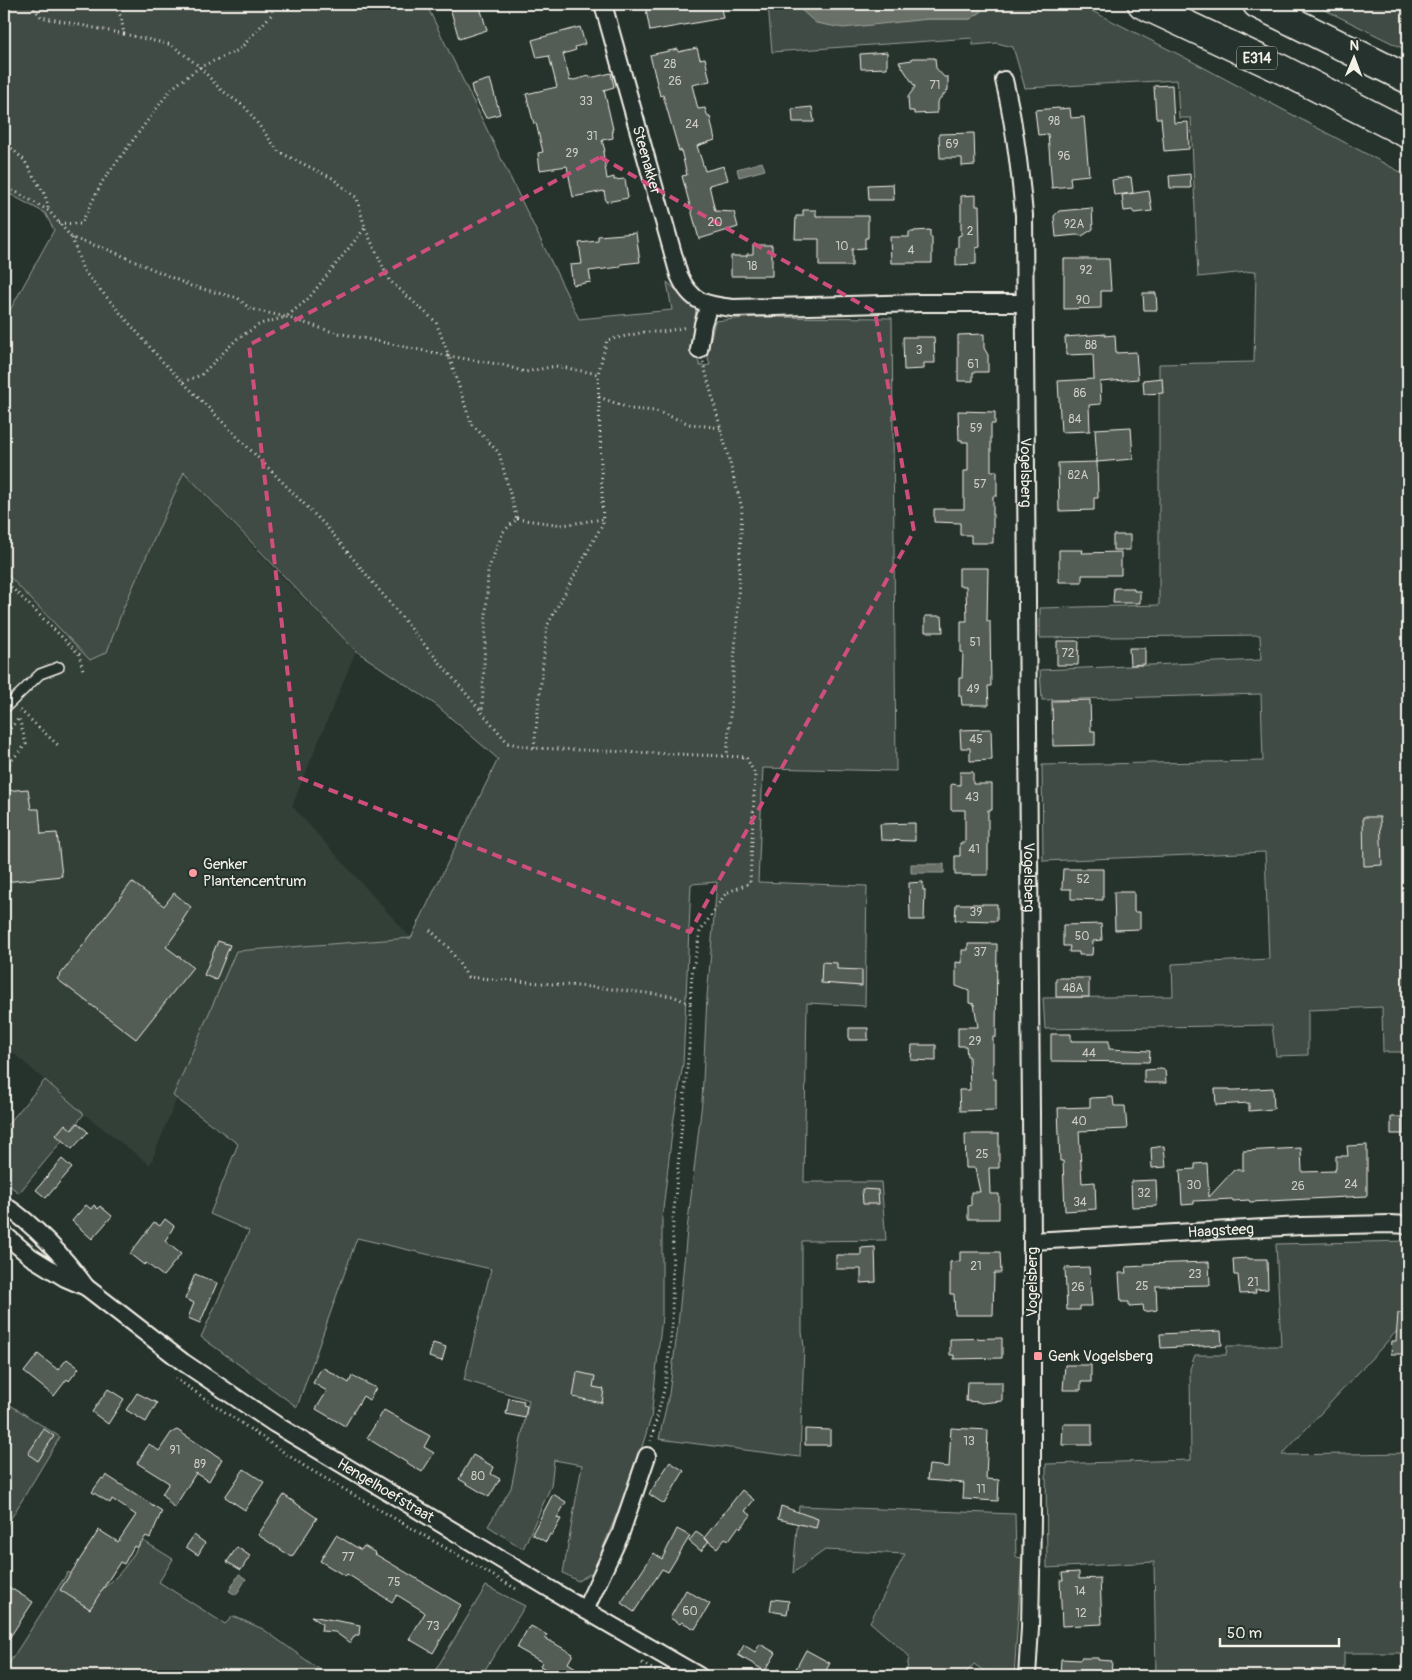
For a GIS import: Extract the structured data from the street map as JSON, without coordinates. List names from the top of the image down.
{
  "streets": {
    "highway": ["E314"],
    "street": [
      "Steenakker",
      "Vogelsberg",
      "Haagsteeg",
      "Hengelhoefstraat"
    ]
  },
  "crossings": [
    ["Steenakker", "Vogelsberg"],
    ["Vogelsberg", "Haagsteeg"]
  ],
  "places": {
    "other": ["Genker Plantencentrum"],
    "transit": ["Genk Vogelsberg"]
  },
  "house_numbers": [
    "28",
    "26",
    "71",
    "33",
    "98",
    "24",
    "31",
    "69",
    "29",
    "96",
    "20",
    "92A",
    "2",
    "10",
    "4",
    "18",
    "92",
    "90",
    "88",
    "3",
    "61",
    "86",
    "84",
    "59",
    "82A",
    "57",
    "51",
    "72",
    "49",
    "45",
    "43",
    "41",
    "52",
    "39",
    "50",
    "37",
    "48A",
    "29",
    "44",
    "40",
    "25",
    "24",
    "30",
    "26",
    "32",
    "34",
    "21",
    "23",
    "21",
    "25",
    "26",
    "13",
    "91",
    "89",
    "80",
    "11",
    "77",
    "75",
    "14",
    "60",
    "12",
    "73"
  ],
  "scale_bar": "50 m",
  "north": "top"
}
